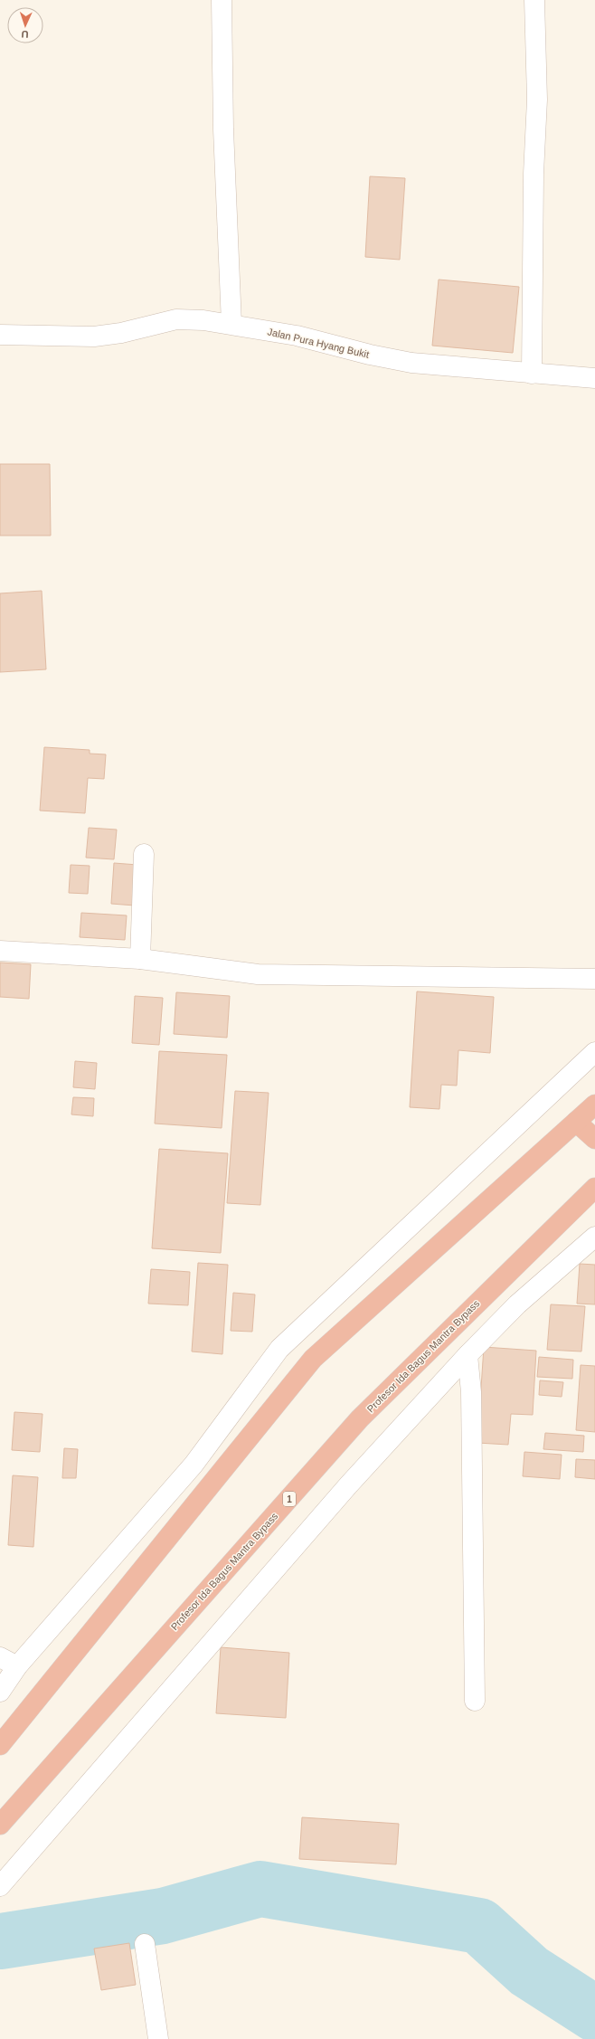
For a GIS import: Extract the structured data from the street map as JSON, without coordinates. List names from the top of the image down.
{
  "streets": {
    "highway": ["Profesor Ida Bagus Mantra Bypass", "1"],
    "street": ["Jalan Pura Hyang Bukit"]
  },
  "north": "bottom"
}
